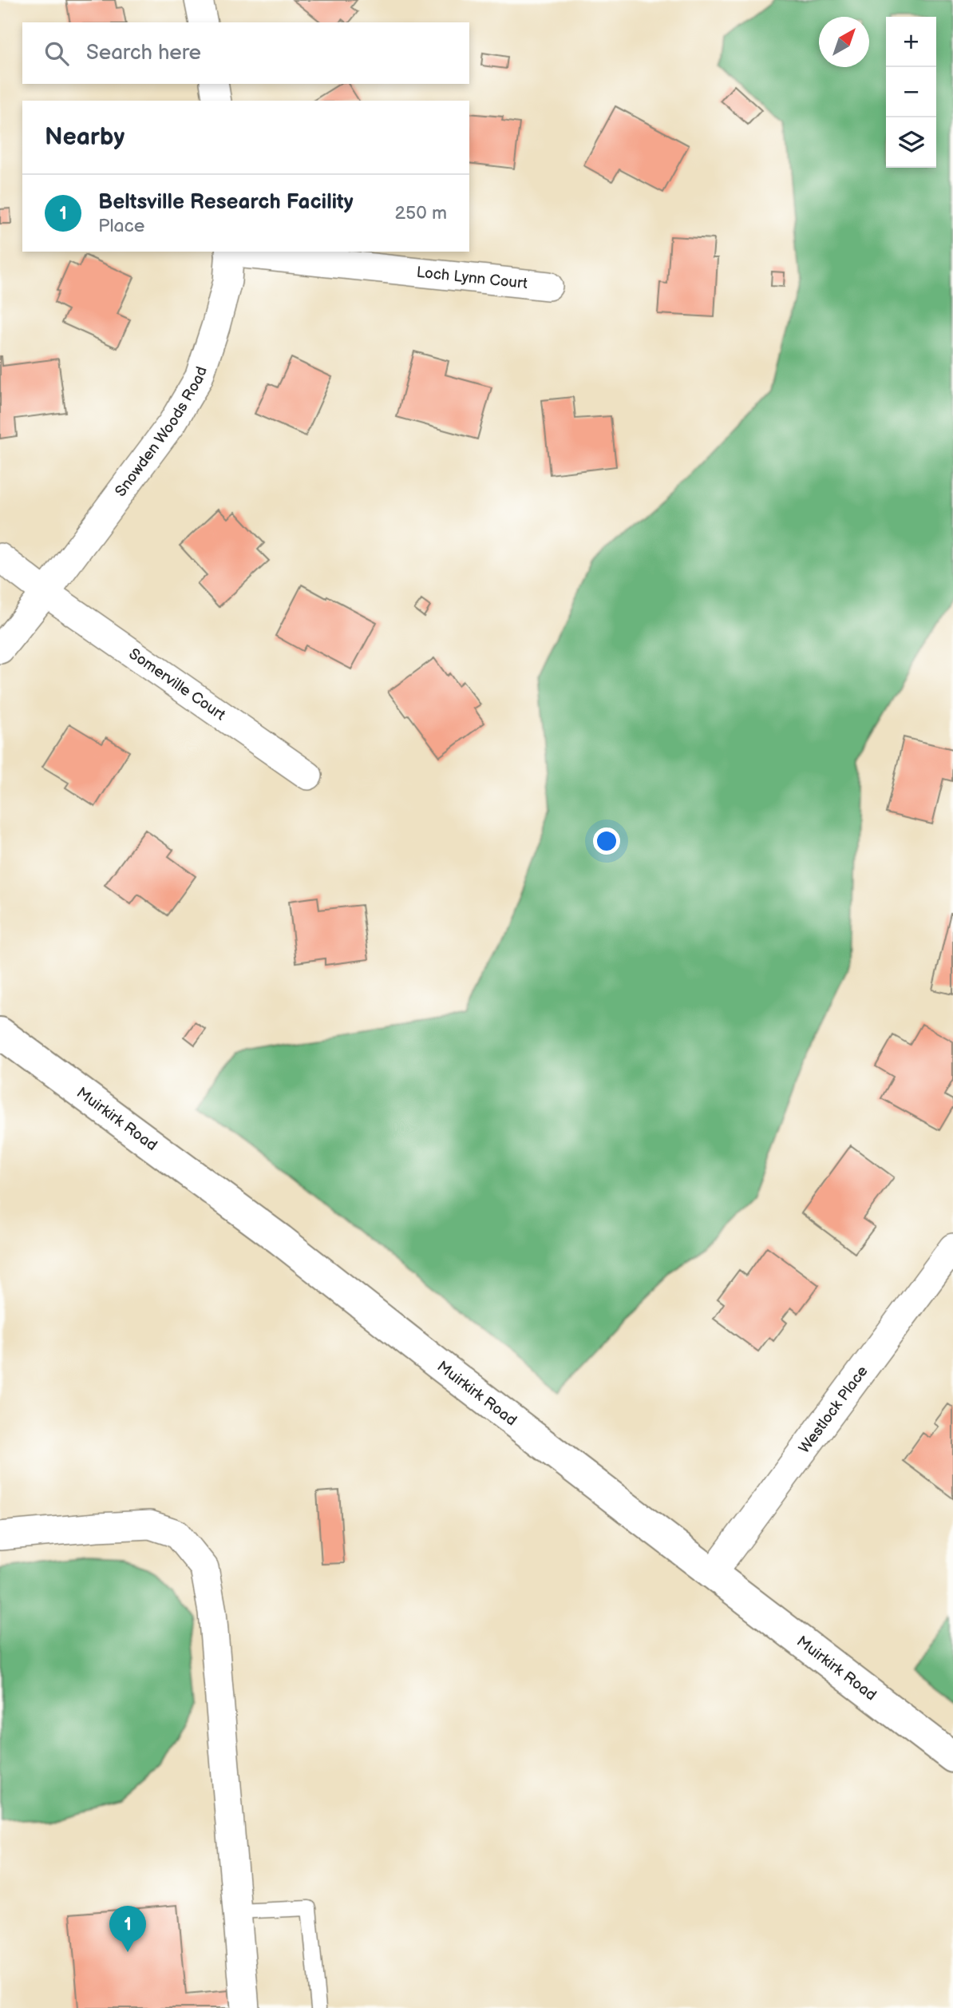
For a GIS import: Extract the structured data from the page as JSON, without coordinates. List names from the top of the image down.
{
  "streets": {
    "main road": ["Muirkirk Road"],
    "street": [
      "Loch Lynn Court",
      "Snowden Woods Road",
      "Somerville Court",
      "Westlock Place"
    ]
  },
  "crossings": [
    ["Loch Lynn Court", "Snowden Woods Road"],
    ["Snowden Woods Road", "Somerville Court"],
    ["Muirkirk Road", "Westlock Place"]
  ],
  "north": "top right",
  "page": {
    "map_buttons": ["+", "−"],
    "search": "Search here",
    "heading": "Nearby",
    "list": [
      {
        "mark": "1",
        "name": "Beltsville Research Facility",
        "note": "Place",
        "value": "250 m"
      }
    ],
    "pins": "1"
  }
}
